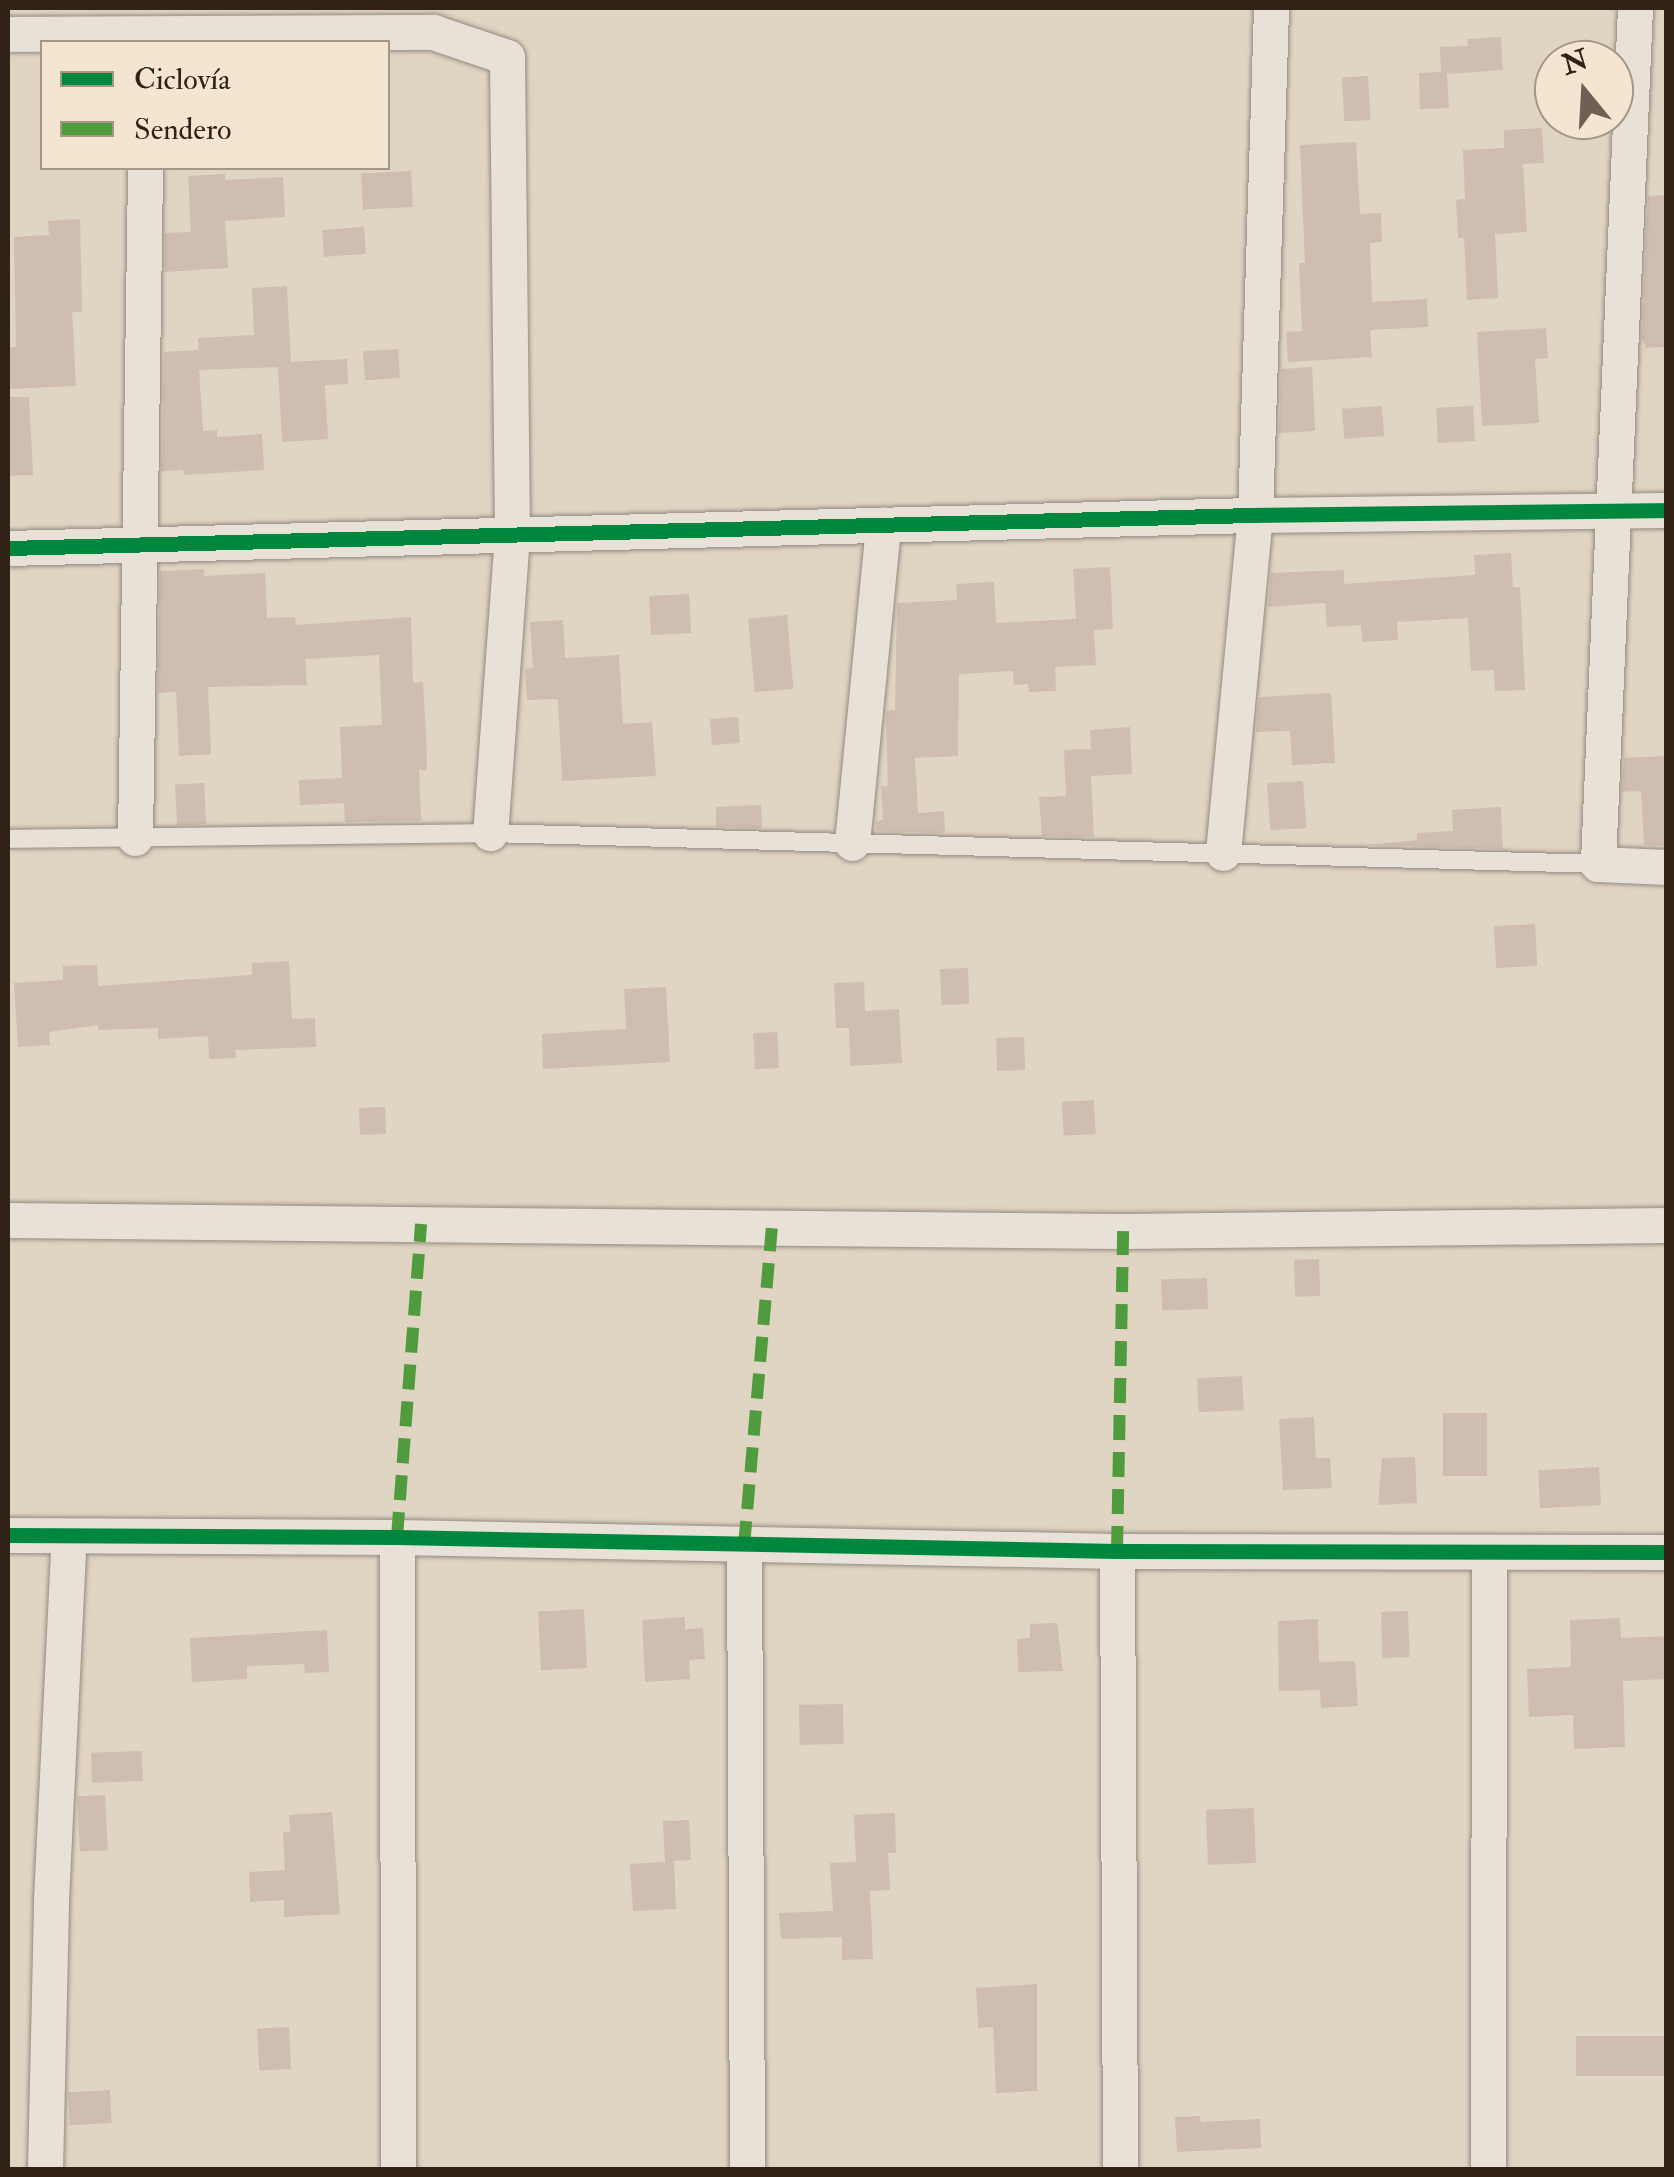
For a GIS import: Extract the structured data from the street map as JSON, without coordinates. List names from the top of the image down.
{
  "legend": ["Ciclovía", "Sendero"],
  "north": "top"
}
